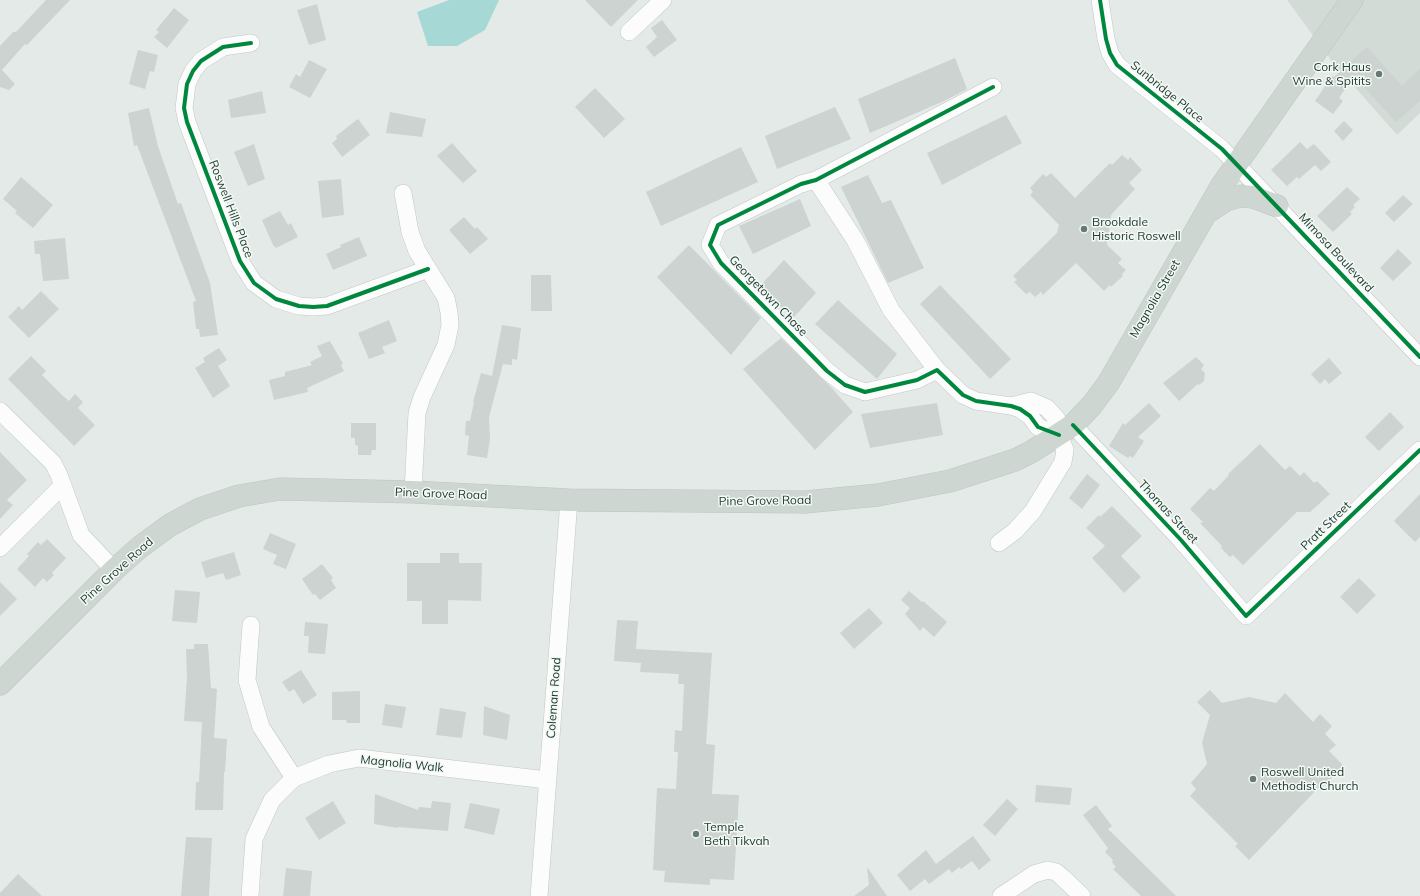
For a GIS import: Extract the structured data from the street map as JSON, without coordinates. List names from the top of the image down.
{
  "streets": {
    "main road": ["Magnolia Street", "Pine Grove Road"],
    "street": [
      "Sunbridge Place",
      "Roswell Hills Place",
      "Mimosa Boulevard",
      "Georgetown Chase",
      "Thomas Street",
      "Pratt Street",
      "Coleman Road",
      "Magnolia Walk"
    ]
  },
  "crossings": [
    ["Sunbridge Place", "Mimosa Boulevard"],
    ["Sunbridge Place", "Magnolia Street"],
    ["Mimosa Boulevard", "Magnolia Street"],
    ["Magnolia Street", "Pine Grove Road"],
    ["Magnolia Street", "Thomas Street"],
    ["Pine Grove Road", "Coleman Road"],
    ["Thomas Street", "Pratt Street"],
    ["Coleman Road", "Magnolia Walk"]
  ],
  "places": [
    "Cork Haus Wine & Spitits",
    "Brookdale Historic Roswell",
    "Roswell United Methodist Church",
    "Temple Beth Tikvah"
  ]
}
